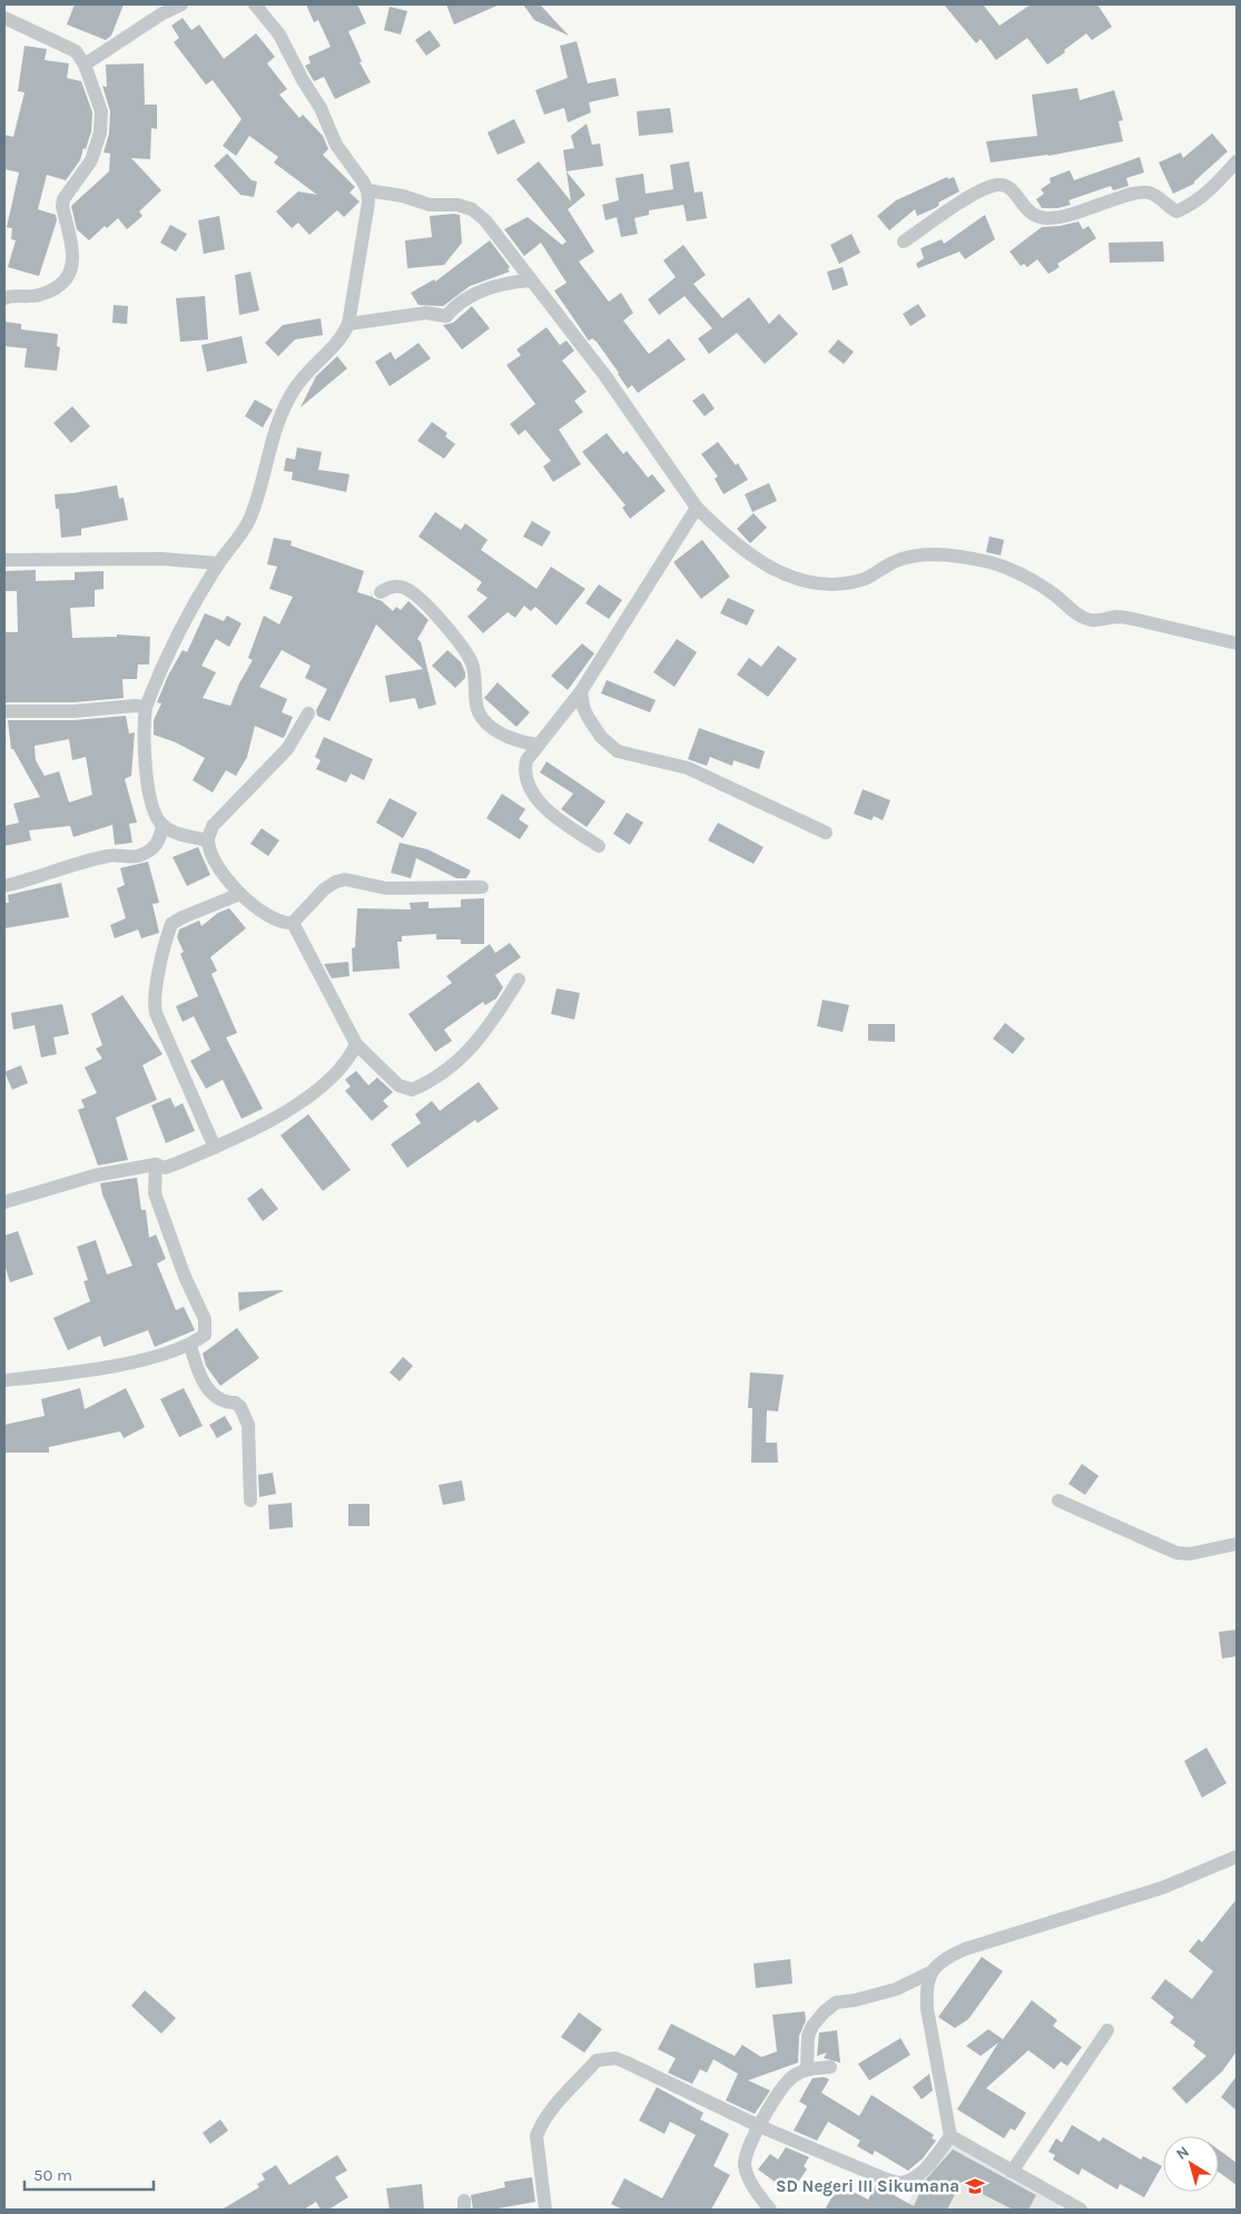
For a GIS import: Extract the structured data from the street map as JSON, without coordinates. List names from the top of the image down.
{
  "places": {
    "school or university": ["SD Negeri III Sikumana"]
  },
  "scale_bar": "50 m",
  "north": "top left"
}
